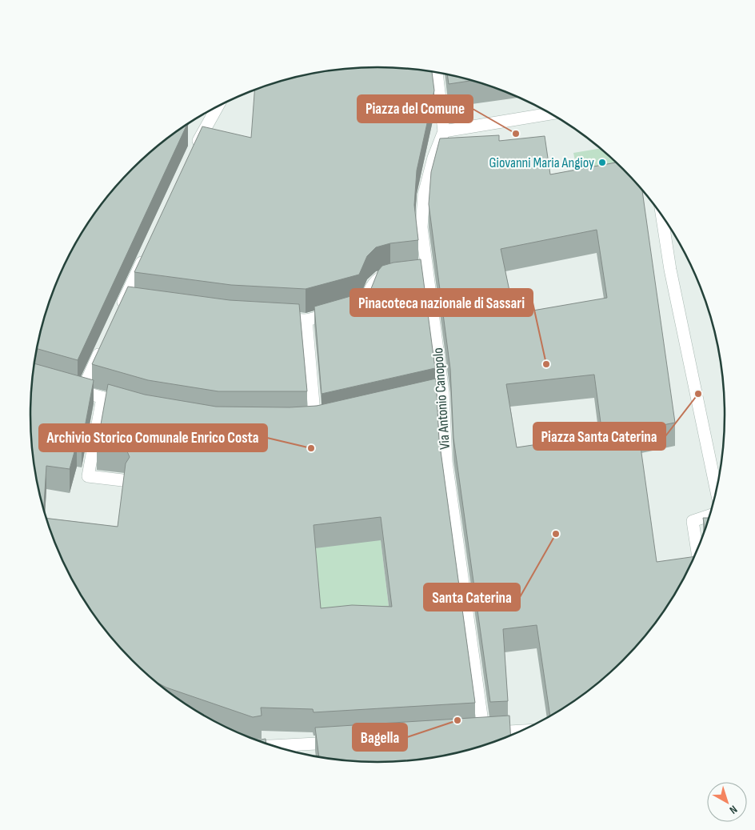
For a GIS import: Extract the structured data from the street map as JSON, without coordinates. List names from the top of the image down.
{
  "streets": {
    "street": ["Via Antonio Canopolo"]
  },
  "places": [
    "Piazza del Comune",
    "Giovanni Maria Angioy",
    "Pinacoteca nazionale di Sassari",
    "Piazza Santa Caterina",
    "Archivio Storico Comunale Enrico Costa",
    "Santa Caterina",
    "Bagella"
  ],
  "north": "bottom right"
}
